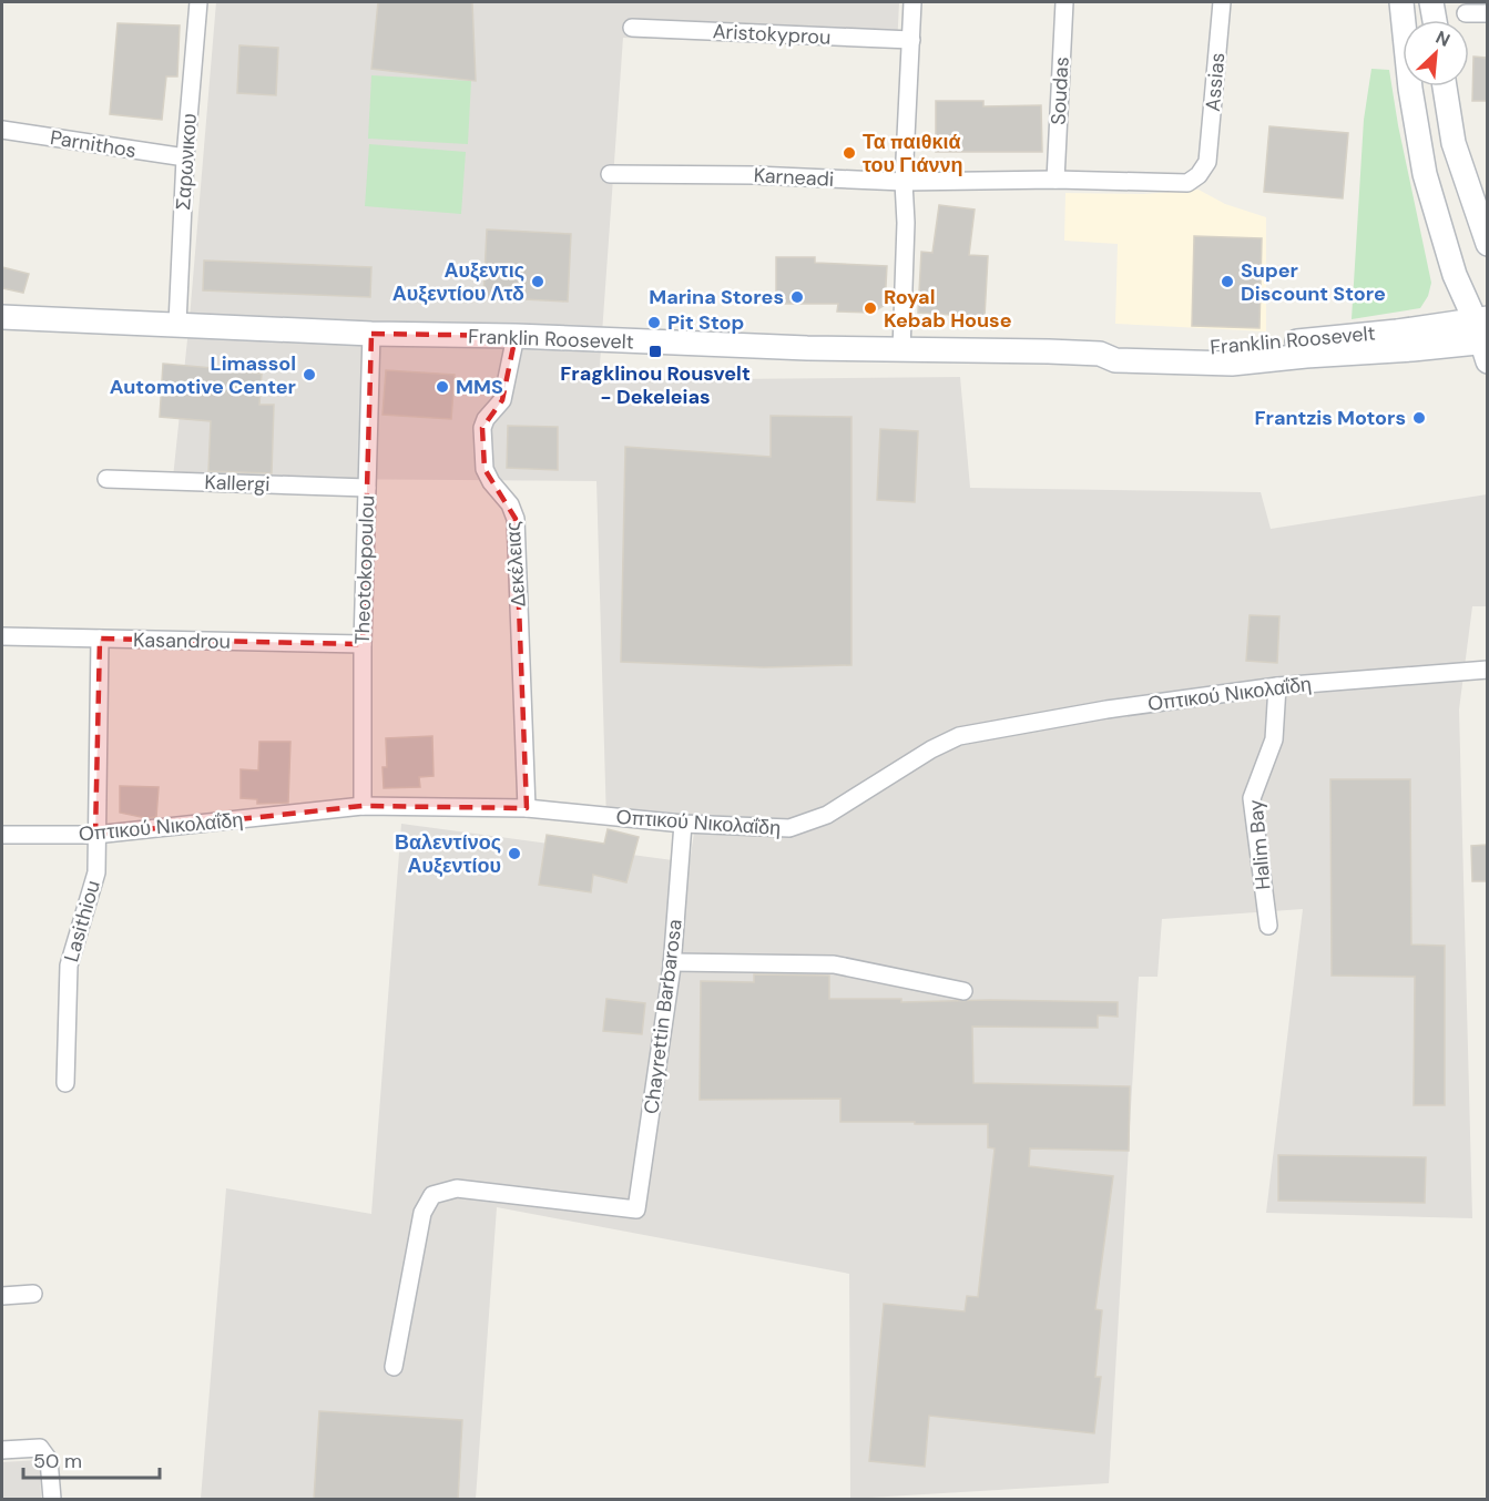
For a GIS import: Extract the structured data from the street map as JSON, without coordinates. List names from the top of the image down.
{
  "streets": {
    "main road": ["Franklin Roosevelt"],
    "street": [
      "Aristokyprou",
      "Assias",
      "Soudas",
      "Parnithos",
      "Σαρωνικου",
      "Karneadi",
      "Kallergi",
      "Δεκέλειας",
      "Theotokopoulou",
      "Kasandrou",
      "Οπτικού Νικολαΐδη",
      "Halim Bay",
      "Lasithiou",
      "Chayrettin Barbarosa"
    ]
  },
  "crossings": [
    ["Assias", "Karneadi"],
    ["Soudas", "Karneadi"],
    ["Parnithos", "Σαρωνικου"],
    ["Σαρωνικου", "Franklin Roosevelt"],
    ["Franklin Roosevelt", "Δεκέλειας"],
    ["Franklin Roosevelt", "Theotokopoulou"],
    ["Kallergi", "Theotokopoulou"],
    ["Δεκέλειας", "Οπτικού Νικολαΐδη"],
    ["Theotokopoulou", "Kasandrou"],
    ["Theotokopoulou", "Οπτικού Νικολαΐδη"],
    ["Kasandrou", "Lasithiou"],
    ["Οπτικού Νικολαΐδη", "Halim Bay"],
    ["Οπτικού Νικολαΐδη", "Lasithiou"],
    ["Οπτικού Νικολαΐδη", "Chayrettin Barbarosa"]
  ],
  "places": {
    "other": [
      "Τα παιθκιά του Γιάννη",
      "Αυξεντις Αυξεντίου Λτδ",
      "Super Discount Store",
      "Marina Stores",
      "Royal Kebab House",
      "Pit Stop",
      "Limassol Automotive Center",
      "MMS",
      "Frantzis Motors",
      "Βαλεντίνος Αυξεντίου"
    ],
    "transit": ["Fragklinou Rousvelt - Dekeleias"]
  },
  "scale_bar": "50 m",
  "north": "top right"
}
